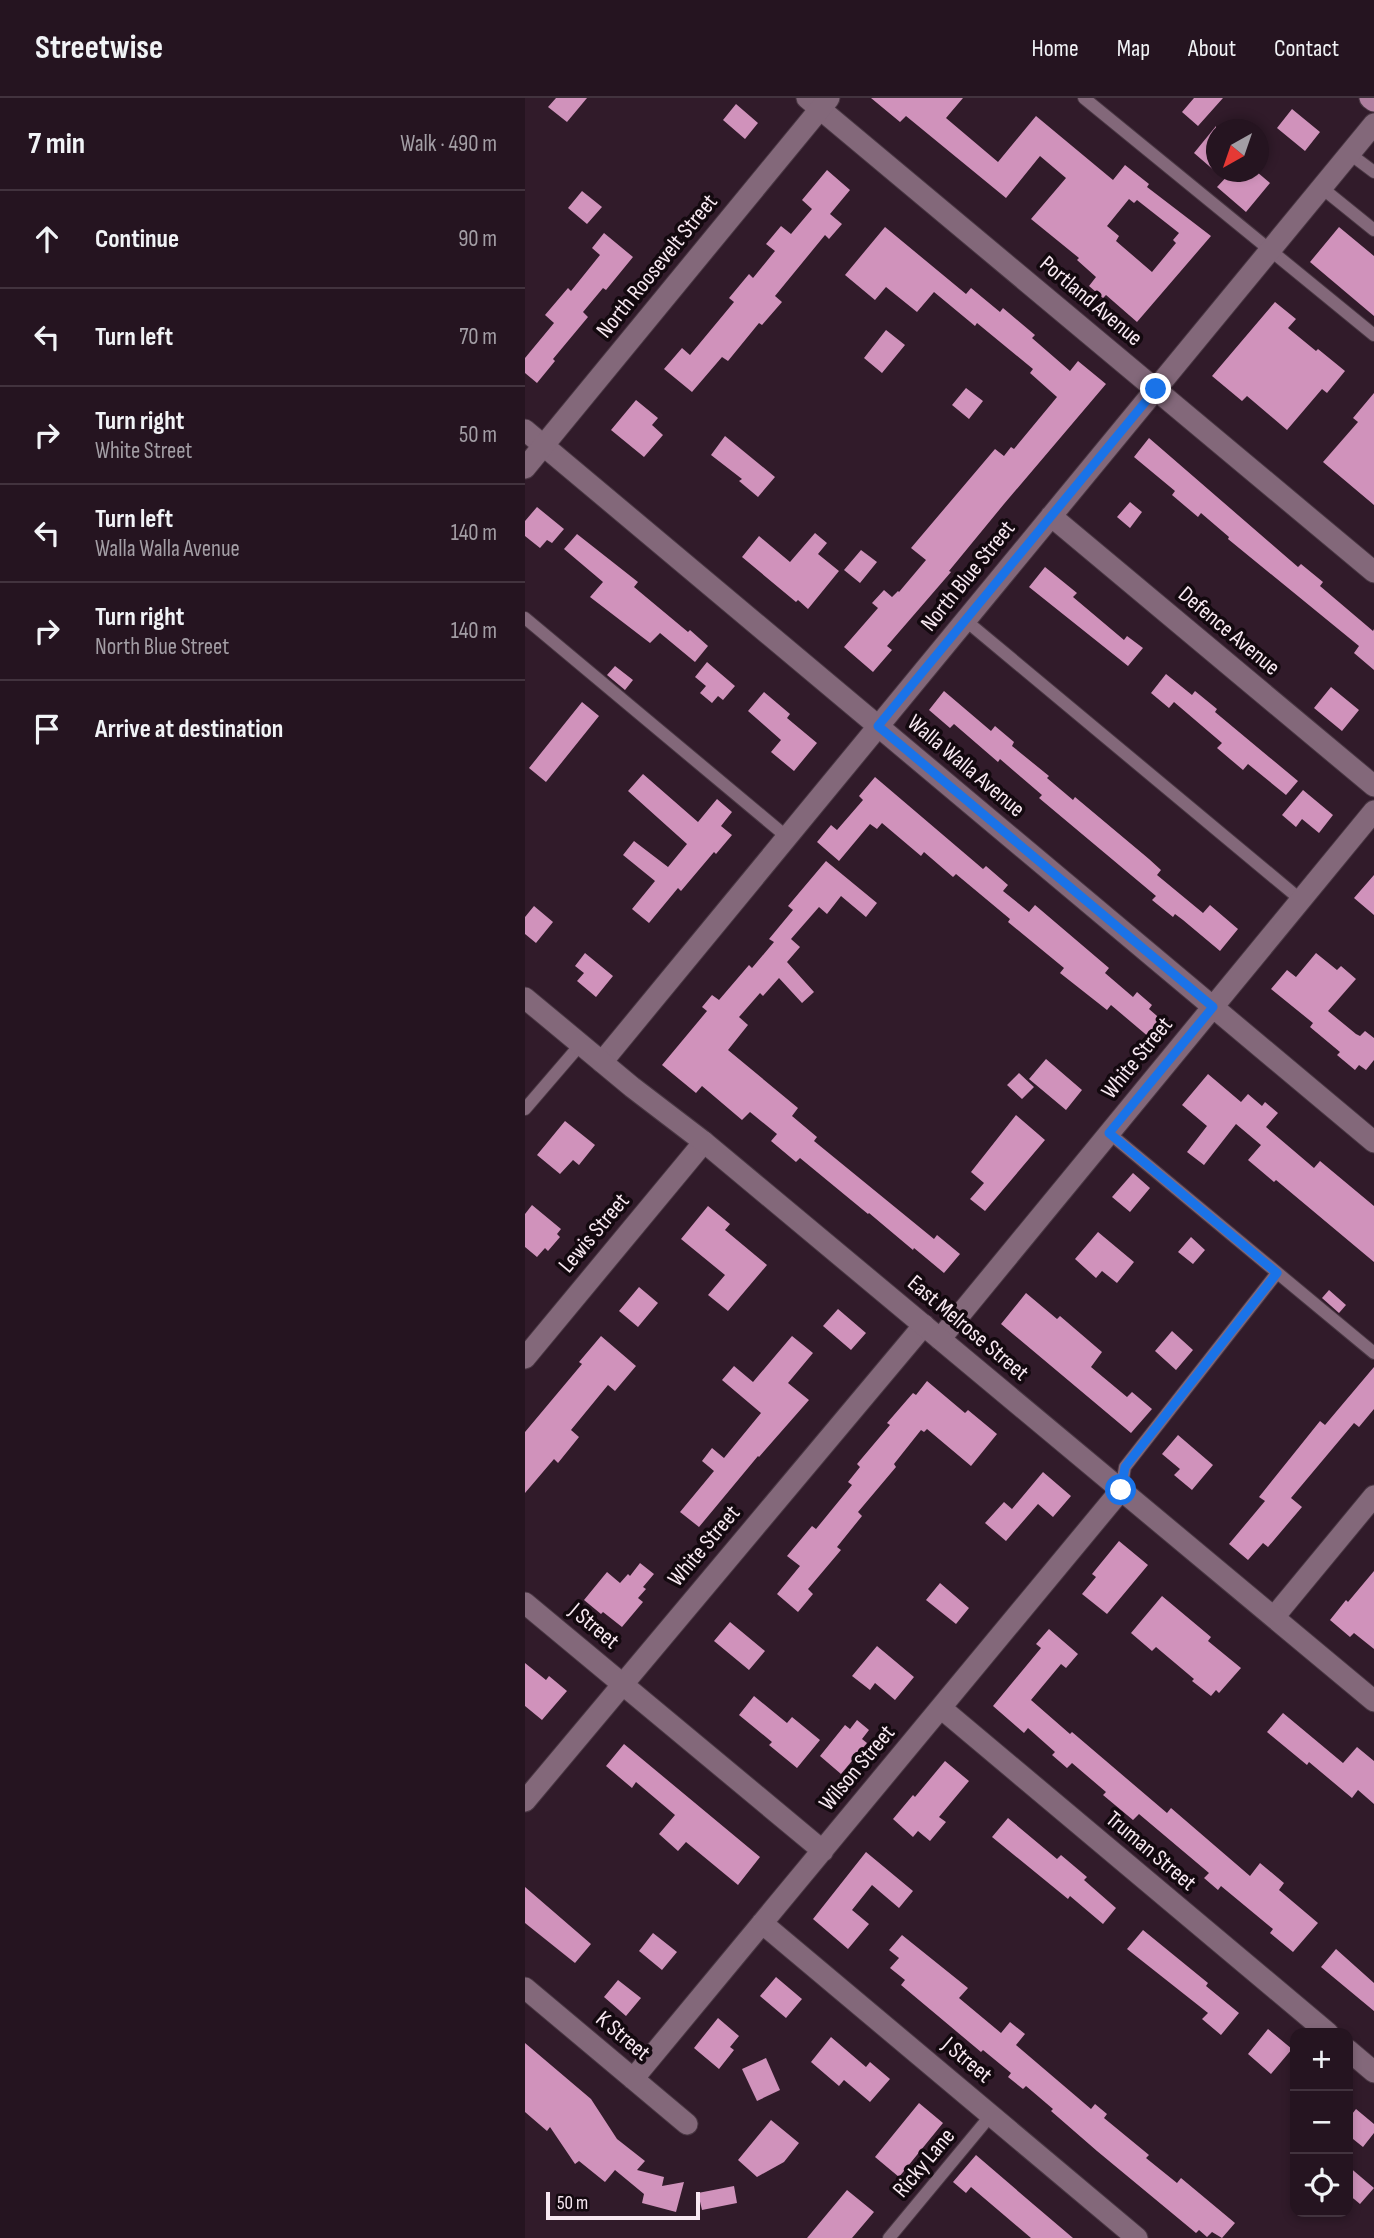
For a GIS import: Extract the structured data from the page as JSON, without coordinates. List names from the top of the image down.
{
  "streets": {
    "street": [
      "North Roosevelt Street",
      "Portland Avenue",
      "North Blue Street",
      "Defence Avenue",
      "Walla Walla Avenue",
      "White Street",
      "Lewis Street",
      "East Melrose Street",
      "J Street",
      "Wilson Street",
      "Truman Street",
      "K Street"
    ],
    "lane": ["Ricky Lane"]
  },
  "crossings": [
    ["North Roosevelt Street", "Portland Avenue"],
    ["North Roosevelt Street", "Walla Walla Avenue"],
    ["Portland Avenue", "North Blue Street"],
    ["North Blue Street", "Defence Avenue"],
    ["North Blue Street", "Walla Walla Avenue"],
    ["North Blue Street", "East Melrose Street"],
    ["Walla Walla Avenue", "White Street"],
    ["White Street", "East Melrose Street"],
    ["White Street", "J Street"],
    ["Lewis Street", "East Melrose Street"],
    ["East Melrose Street", "Wilson Street"],
    ["J Street", "Wilson Street"],
    ["J Street", "Ricky Lane"],
    ["Wilson Street", "Truman Street"],
    ["Wilson Street", "K Street"]
  ],
  "scale_bar": "50 m",
  "north": "bottom left",
  "page": {
    "header": "Streetwise",
    "nav": [
      "Home",
      "Map",
      "About",
      "Contact"
    ],
    "heading": ["7 min", "Walk · 490 m"],
    "list": [
      ["Continue", "90 m"],
      ["Turn left", "70 m"],
      ["Turn right", "White Street", "50 m"],
      ["Turn left", "Walla Walla Avenue", "140 m"],
      ["Turn right", "North Blue Street", "140 m"],
      "Arrive at destination"
    ],
    "map_buttons": ["+", "−"],
    "scale": "50 m"
  }
}
